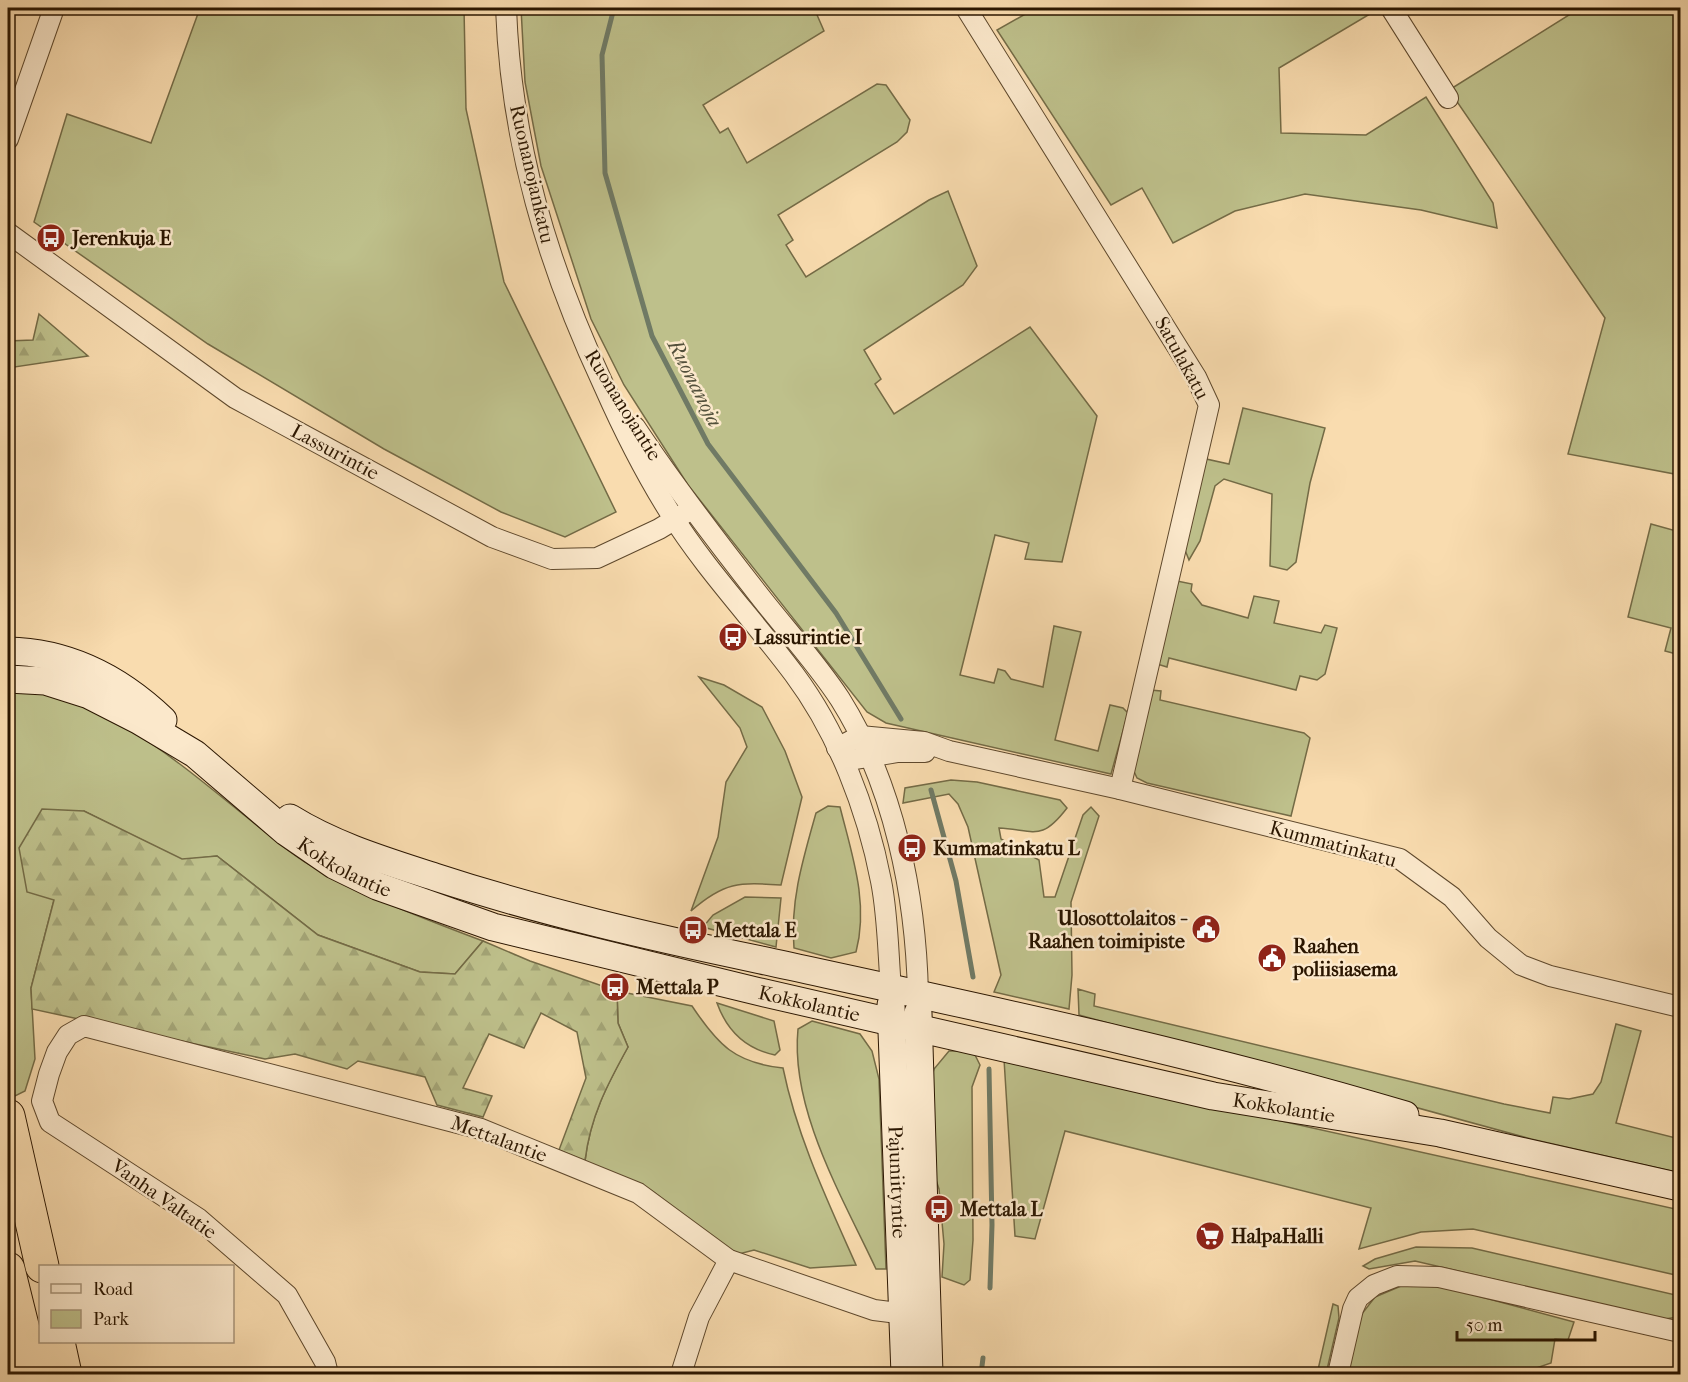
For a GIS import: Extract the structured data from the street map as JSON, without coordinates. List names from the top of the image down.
{
  "streets": {
    "main road": ["Kokkolantie", "Pajuniityntie"],
    "street": [
      "Ruonanojankatu",
      "Satulakatu",
      "Ruonanojantie",
      "Lassurintie",
      "Kummatinkatu",
      "Mettalantie",
      "Vanha Valtatie"
    ]
  },
  "crossings": [
    ["Ruonanojankatu", "Ruonanojantie"],
    ["Satulakatu", "Kummatinkatu"],
    ["Ruonanojantie", "Lassurintie"],
    ["Ruonanojantie", "Kummatinkatu"],
    ["Ruonanojantie", "Kokkolantie"],
    ["Ruonanojantie", "Pajuniityntie"],
    ["Kokkolantie", "Pajuniityntie"],
    ["Mettalantie", "Pajuniityntie"],
    ["Mettalantie", "Vanha Valtatie"]
  ],
  "water": ["Ruonanoja"],
  "places": {
    "bus stop": [
      "Jerenkuja E",
      "Lassurintie I",
      "Kummatinkatu L",
      "Mettala E",
      "Mettala P",
      "Mettala L"
    ],
    "public building": ["Ulosottolaitos - Raahen toimipiste", "Raahen poliisiasema"],
    "supermarket": ["HalpaHalli"]
  },
  "legend": ["Road", "Park"],
  "scale_bar": "50 m"
}
